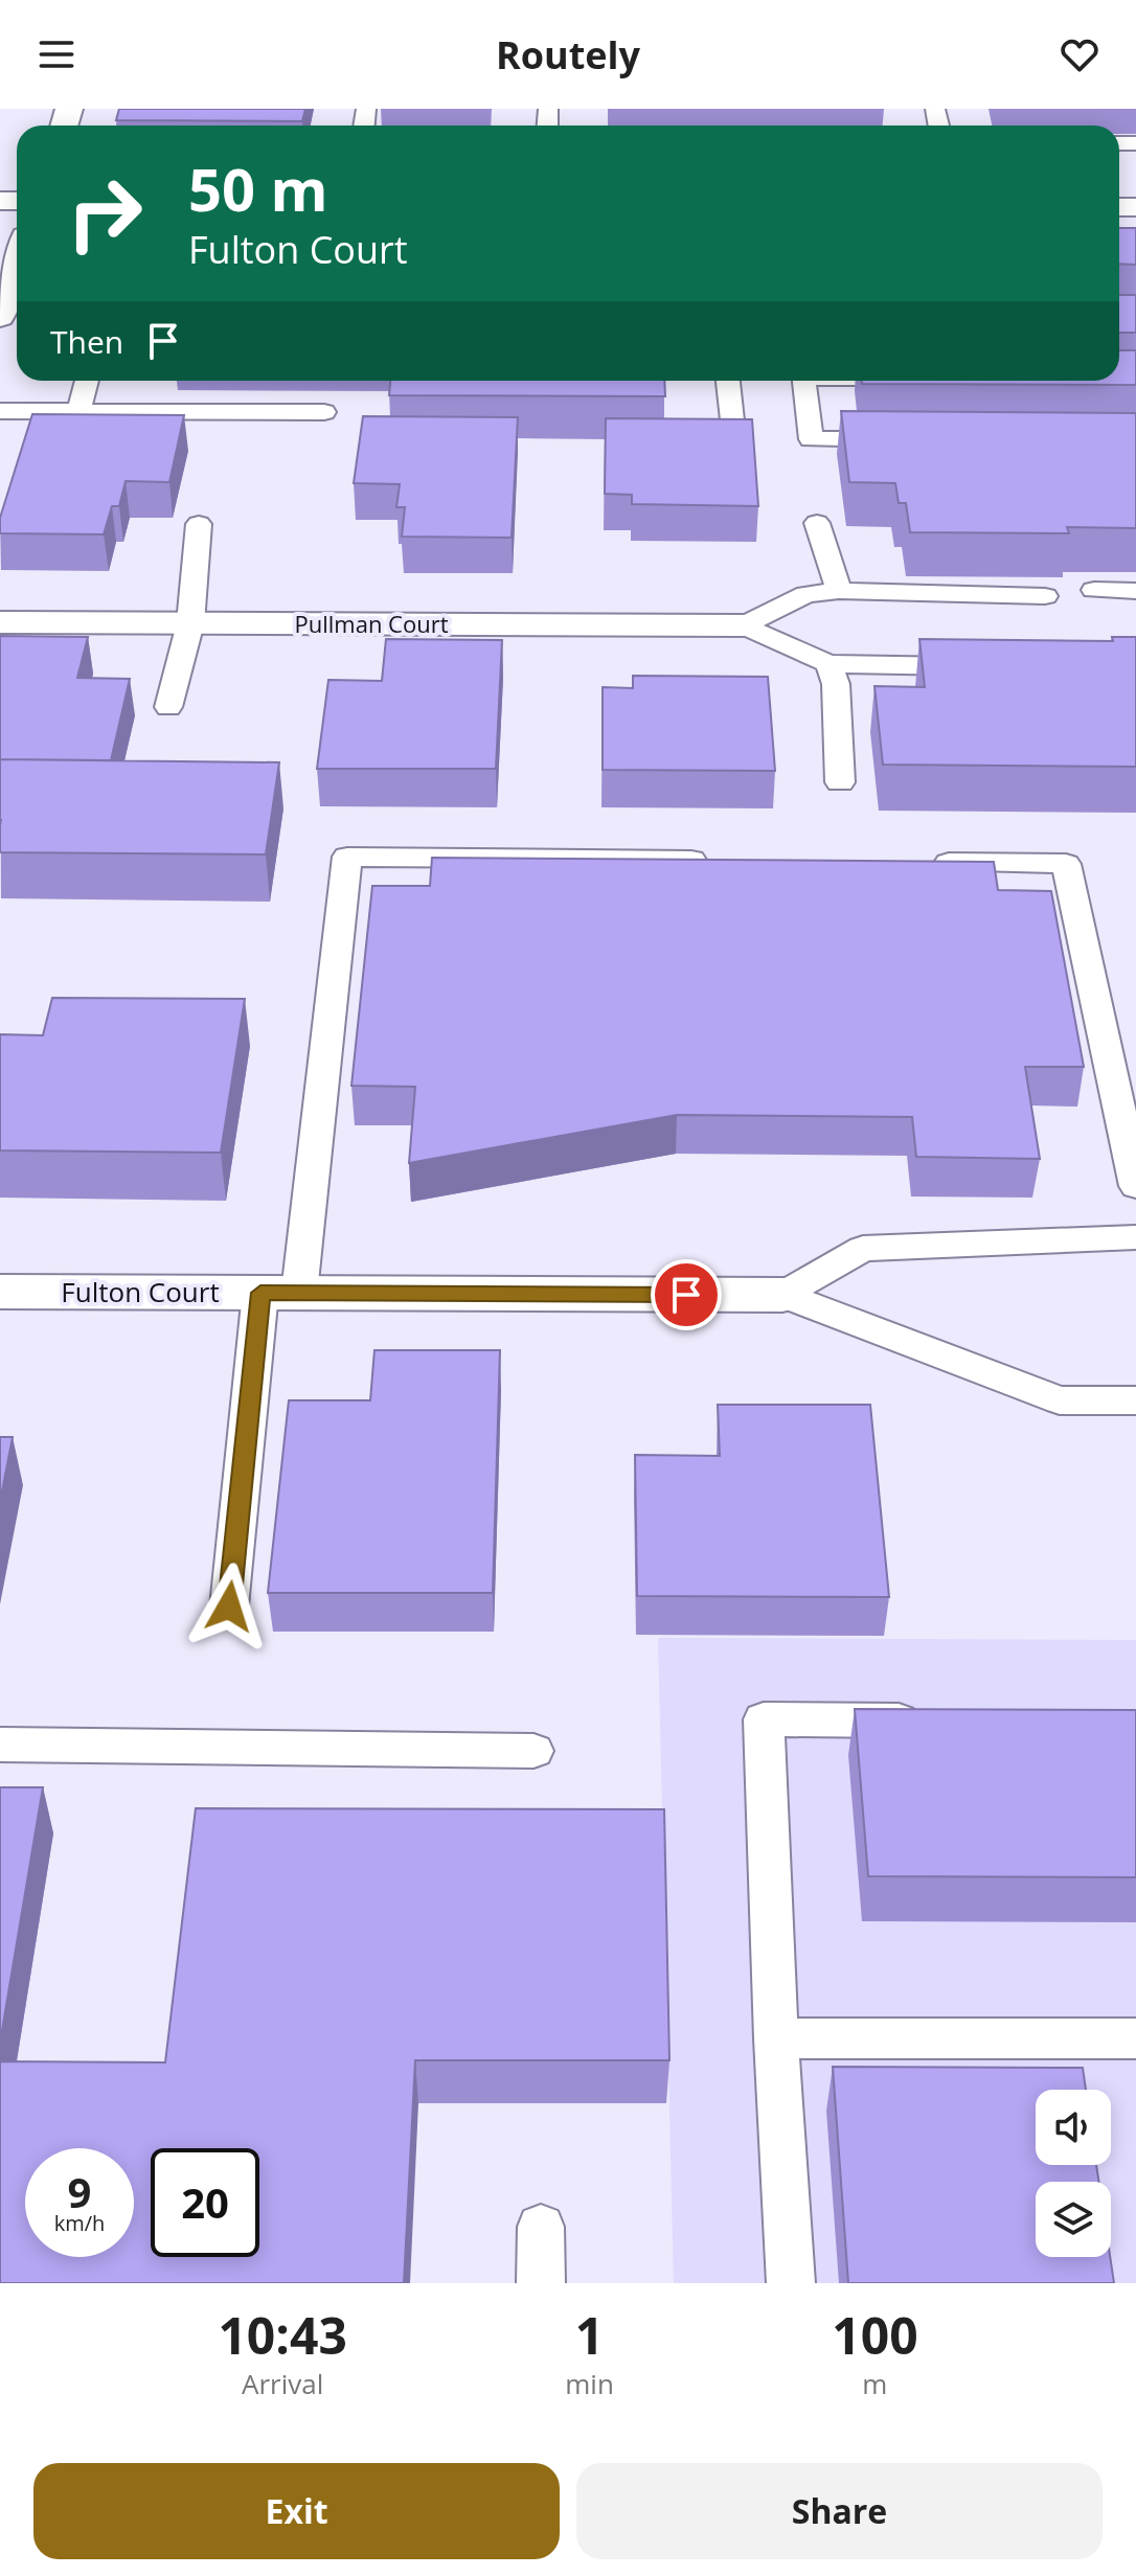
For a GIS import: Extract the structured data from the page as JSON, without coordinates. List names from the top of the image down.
{
  "streets": {
    "street": ["Pullman Court", "Fulton Court"]
  },
  "page": {
    "header": "Routely",
    "turn": ["50 m", "Fulton Court"],
    "then": "Then",
    "speed": "9 km/h",
    "limit": "20",
    "eta": [
      "10:43",
      "Arrival",
      "1",
      "min",
      "100",
      "m"
    ],
    "buttons": ["Exit", "Share"]
  }
}
